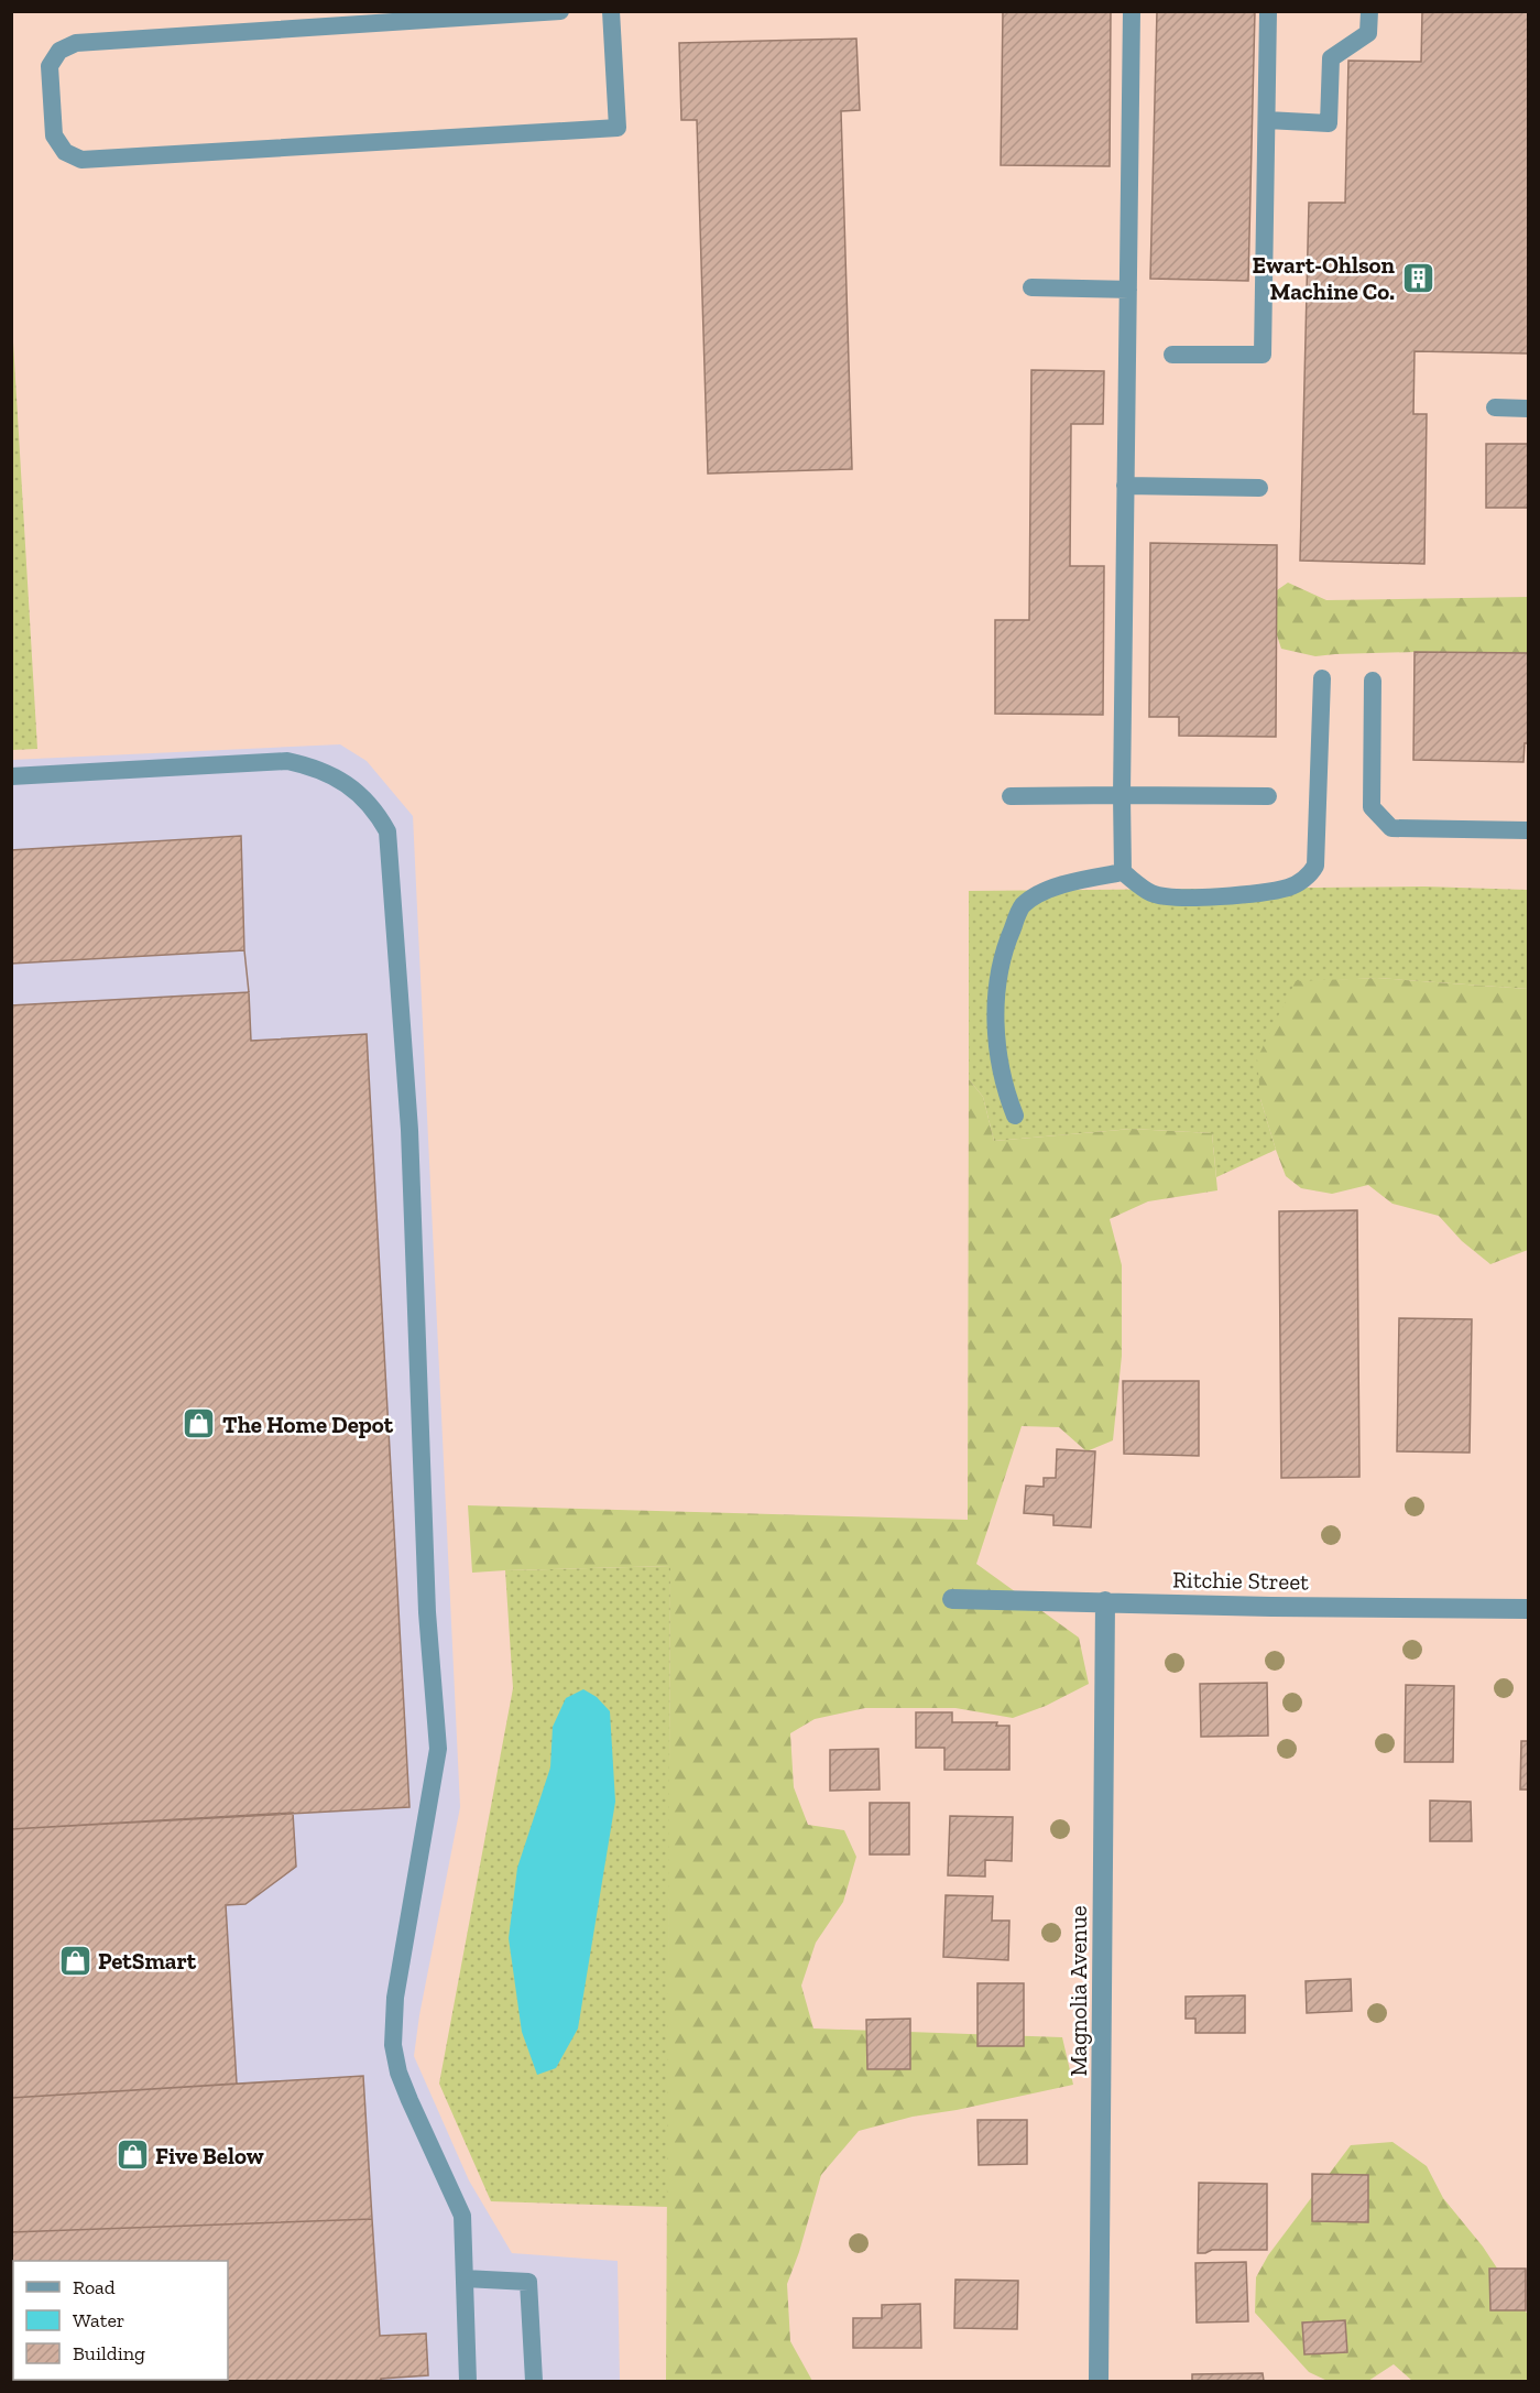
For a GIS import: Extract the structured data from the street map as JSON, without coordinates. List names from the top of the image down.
{
  "streets": {
    "street": ["Ritchie Street", "Magnolia Avenue"]
  },
  "crossings": [
    ["Ritchie Street", "Magnolia Avenue"]
  ],
  "places": {
    "building": ["Ewart-Ohlson Machine Co."],
    "shop": ["The Home Depot", "PetSmart", "Five Below"]
  },
  "legend": ["Road", "Water", "Building"]
}
